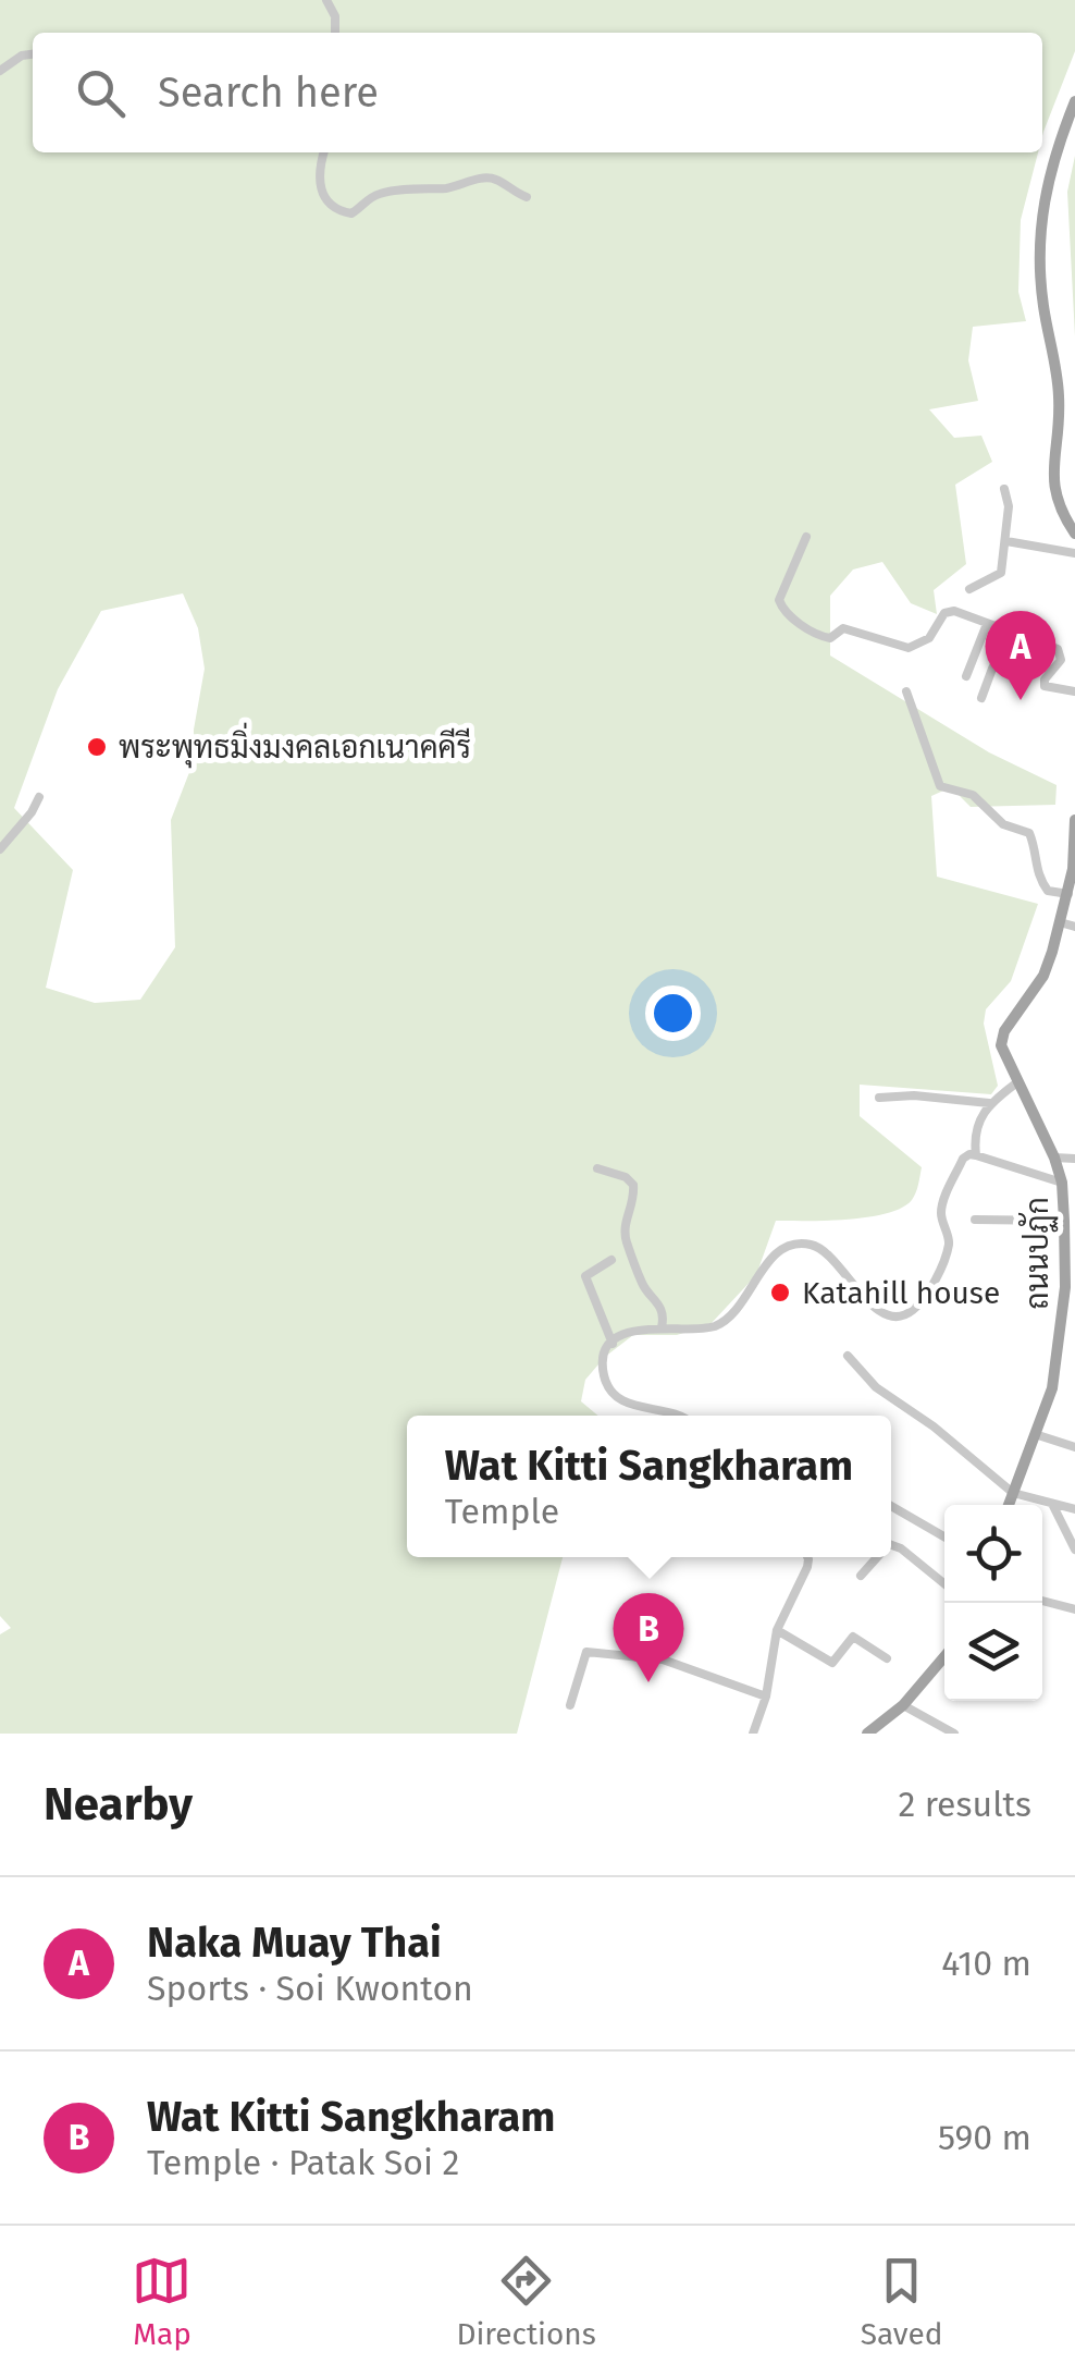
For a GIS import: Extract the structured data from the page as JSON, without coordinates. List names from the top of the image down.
{
  "streets": {
    "main road": ["ถนนปฏัก"]
  },
  "places": ["พระพุทธมิ่งมงคลเอกเนาคคีรี", "Katahill house"],
  "page": {
    "search": "Search here",
    "pins": ["A", "B"],
    "popup": ["Wat Kitti Sangkharam", "Temple"],
    "heading": ["Nearby", "2 results"],
    "list": [
      {
        "mark": "A",
        "name": "Naka Muay Thai",
        "note": "Sports · Soi Kwonton",
        "value": "410 m"
      },
      {
        "mark": "B",
        "name": "Wat Kitti Sangkharam",
        "note": "Temple · Patak Soi 2",
        "value": "590 m"
      }
    ],
    "nav": ["Map", "Directions", "Saved"]
  }
}
